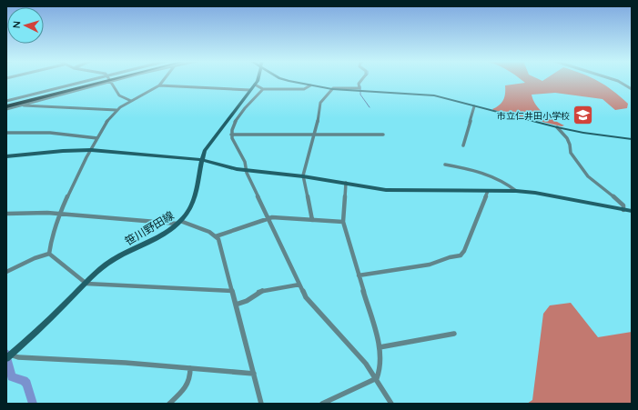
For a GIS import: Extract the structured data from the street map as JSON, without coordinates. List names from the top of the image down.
{
  "streets": {
    "street": ["笹川野田線"]
  },
  "places": {
    "school or university": ["市立仁井田小学校"]
  },
  "north": "left"
}
